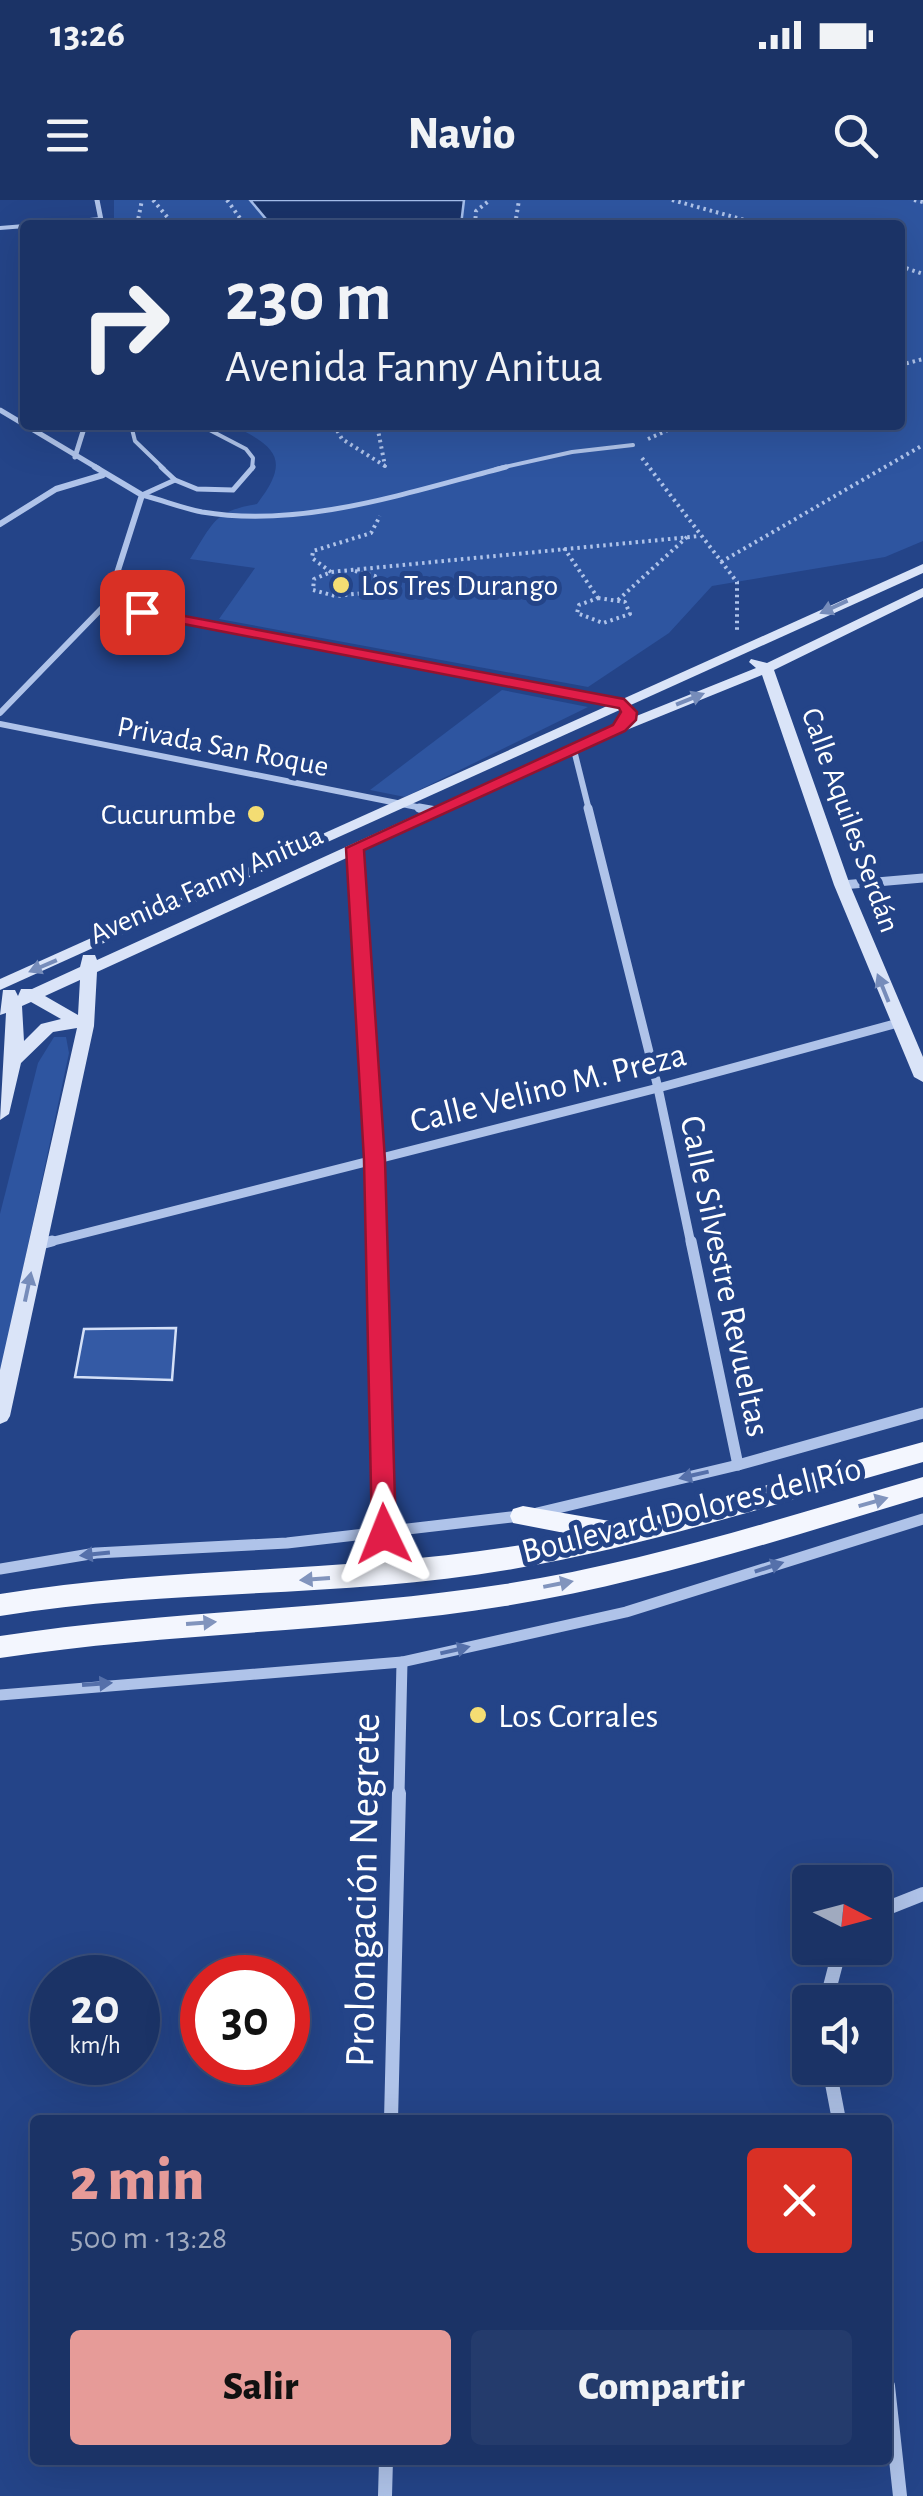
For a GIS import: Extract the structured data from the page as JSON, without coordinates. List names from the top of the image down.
{
  "streets": {
    "main road": ["Calle Aquiles Serdán", "Avenida Fanny Anitua", "Boulevard Dolores del Río"],
    "street": [
      "Privada San Roque",
      "Calle Velino M. Preza",
      "Calle Silvestre Revueltas",
      "Prolongación Negrete"
    ]
  },
  "crossings": [
    ["Privada San Roque", "Avenida Fanny Anitua"],
    ["Calle Aquiles Serdán", "Avenida Fanny Anitua"],
    ["Calle Aquiles Serdán", "Calle Velino M. Preza"],
    ["Avenida Fanny Anitua", "Calle Silvestre Revueltas"],
    ["Calle Velino M. Preza", "Calle Silvestre Revueltas"]
  ],
  "places": ["Los Tres Durango", "Cucurumbe", "Los Corrales"],
  "north": "right",
  "page": {
    "status": "13:26",
    "header": "Navio",
    "turn": ["230 m", "Avenida Fanny Anitua"],
    "speed": "20 km/h",
    "limit": "30",
    "heading": ["2 min", "500 m · 13:28"],
    "buttons": ["Salir", "Compartir"]
  }
}
